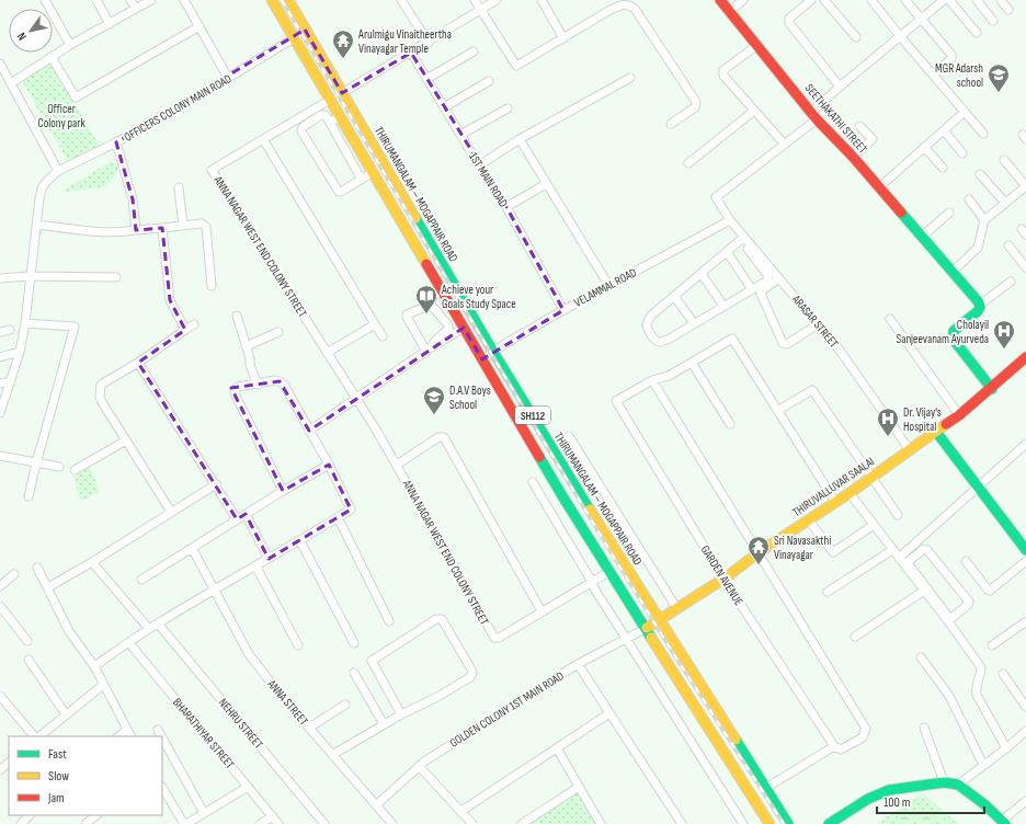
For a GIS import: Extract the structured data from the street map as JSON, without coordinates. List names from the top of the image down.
{
  "streets": {
    "main road": [
      "SEETHAKATHI STREET",
      "THIRUMANGALAM – MOGAPPAIR ROAD",
      "SH112",
      "THIRUVALLUVAR SAALAI"
    ],
    "street": [
      "OFFICERS COLONY MAIN ROAD",
      "1ST MAIN ROAD",
      "ANNA NAGAR WEST END COLONY STREET",
      "VELAMMAL ROAD",
      "ARASAR STREET",
      "GARDEN AVENUE",
      "ANNA STREET",
      "GOLDEN COLONY 1ST MAIN ROAD",
      "NEHRU STREET",
      "BHARATHIYAR STREET"
    ]
  },
  "crossings": [
    ["OFFICERS COLONY MAIN ROAD", "THIRUMANGALAM – MOGAPPAIR ROAD"],
    ["OFFICERS COLONY MAIN ROAD", "SH112"],
    ["1ST MAIN ROAD", "VELAMMAL ROAD"],
    ["THIRUMANGALAM – MOGAPPAIR ROAD", "VELAMMAL ROAD"],
    ["THIRUMANGALAM – MOGAPPAIR ROAD", "THIRUVALLUVAR SAALAI"],
    ["ANNA NAGAR WEST END COLONY STREET", "SH112"],
    ["VELAMMAL ROAD", "ARASAR STREET"],
    ["VELAMMAL ROAD", "SH112"],
    ["ARASAR STREET", "THIRUVALLUVAR SAALAI"],
    ["SH112", "THIRUVALLUVAR SAALAI"],
    ["SH112", "GOLDEN COLONY 1ST MAIN ROAD"],
    ["THIRUVALLUVAR SAALAI", "GARDEN AVENUE"],
    ["THIRUVALLUVAR SAALAI", "GOLDEN COLONY 1ST MAIN ROAD"],
    ["ANNA STREET", "GOLDEN COLONY 1ST MAIN ROAD"]
  ],
  "parks": ["Officer Colony park"],
  "places": {
    "temple": ["Arulmigu Vinaitheertha Vinayagar Temple", "Sri Navasakthi Vinayagar"],
    "school or university": ["MGR Adarsh school", "D.A.V Boys School"],
    "library": ["Achieve your Goals Study Space"],
    "hospital": ["Cholayil Sanjeevanam Ayurveda", "Dr. Vijay's Hospital"]
  },
  "legend": ["Fast", "Slow", "Jam"],
  "scale_bar": "100 m",
  "north": "bottom left"
}
